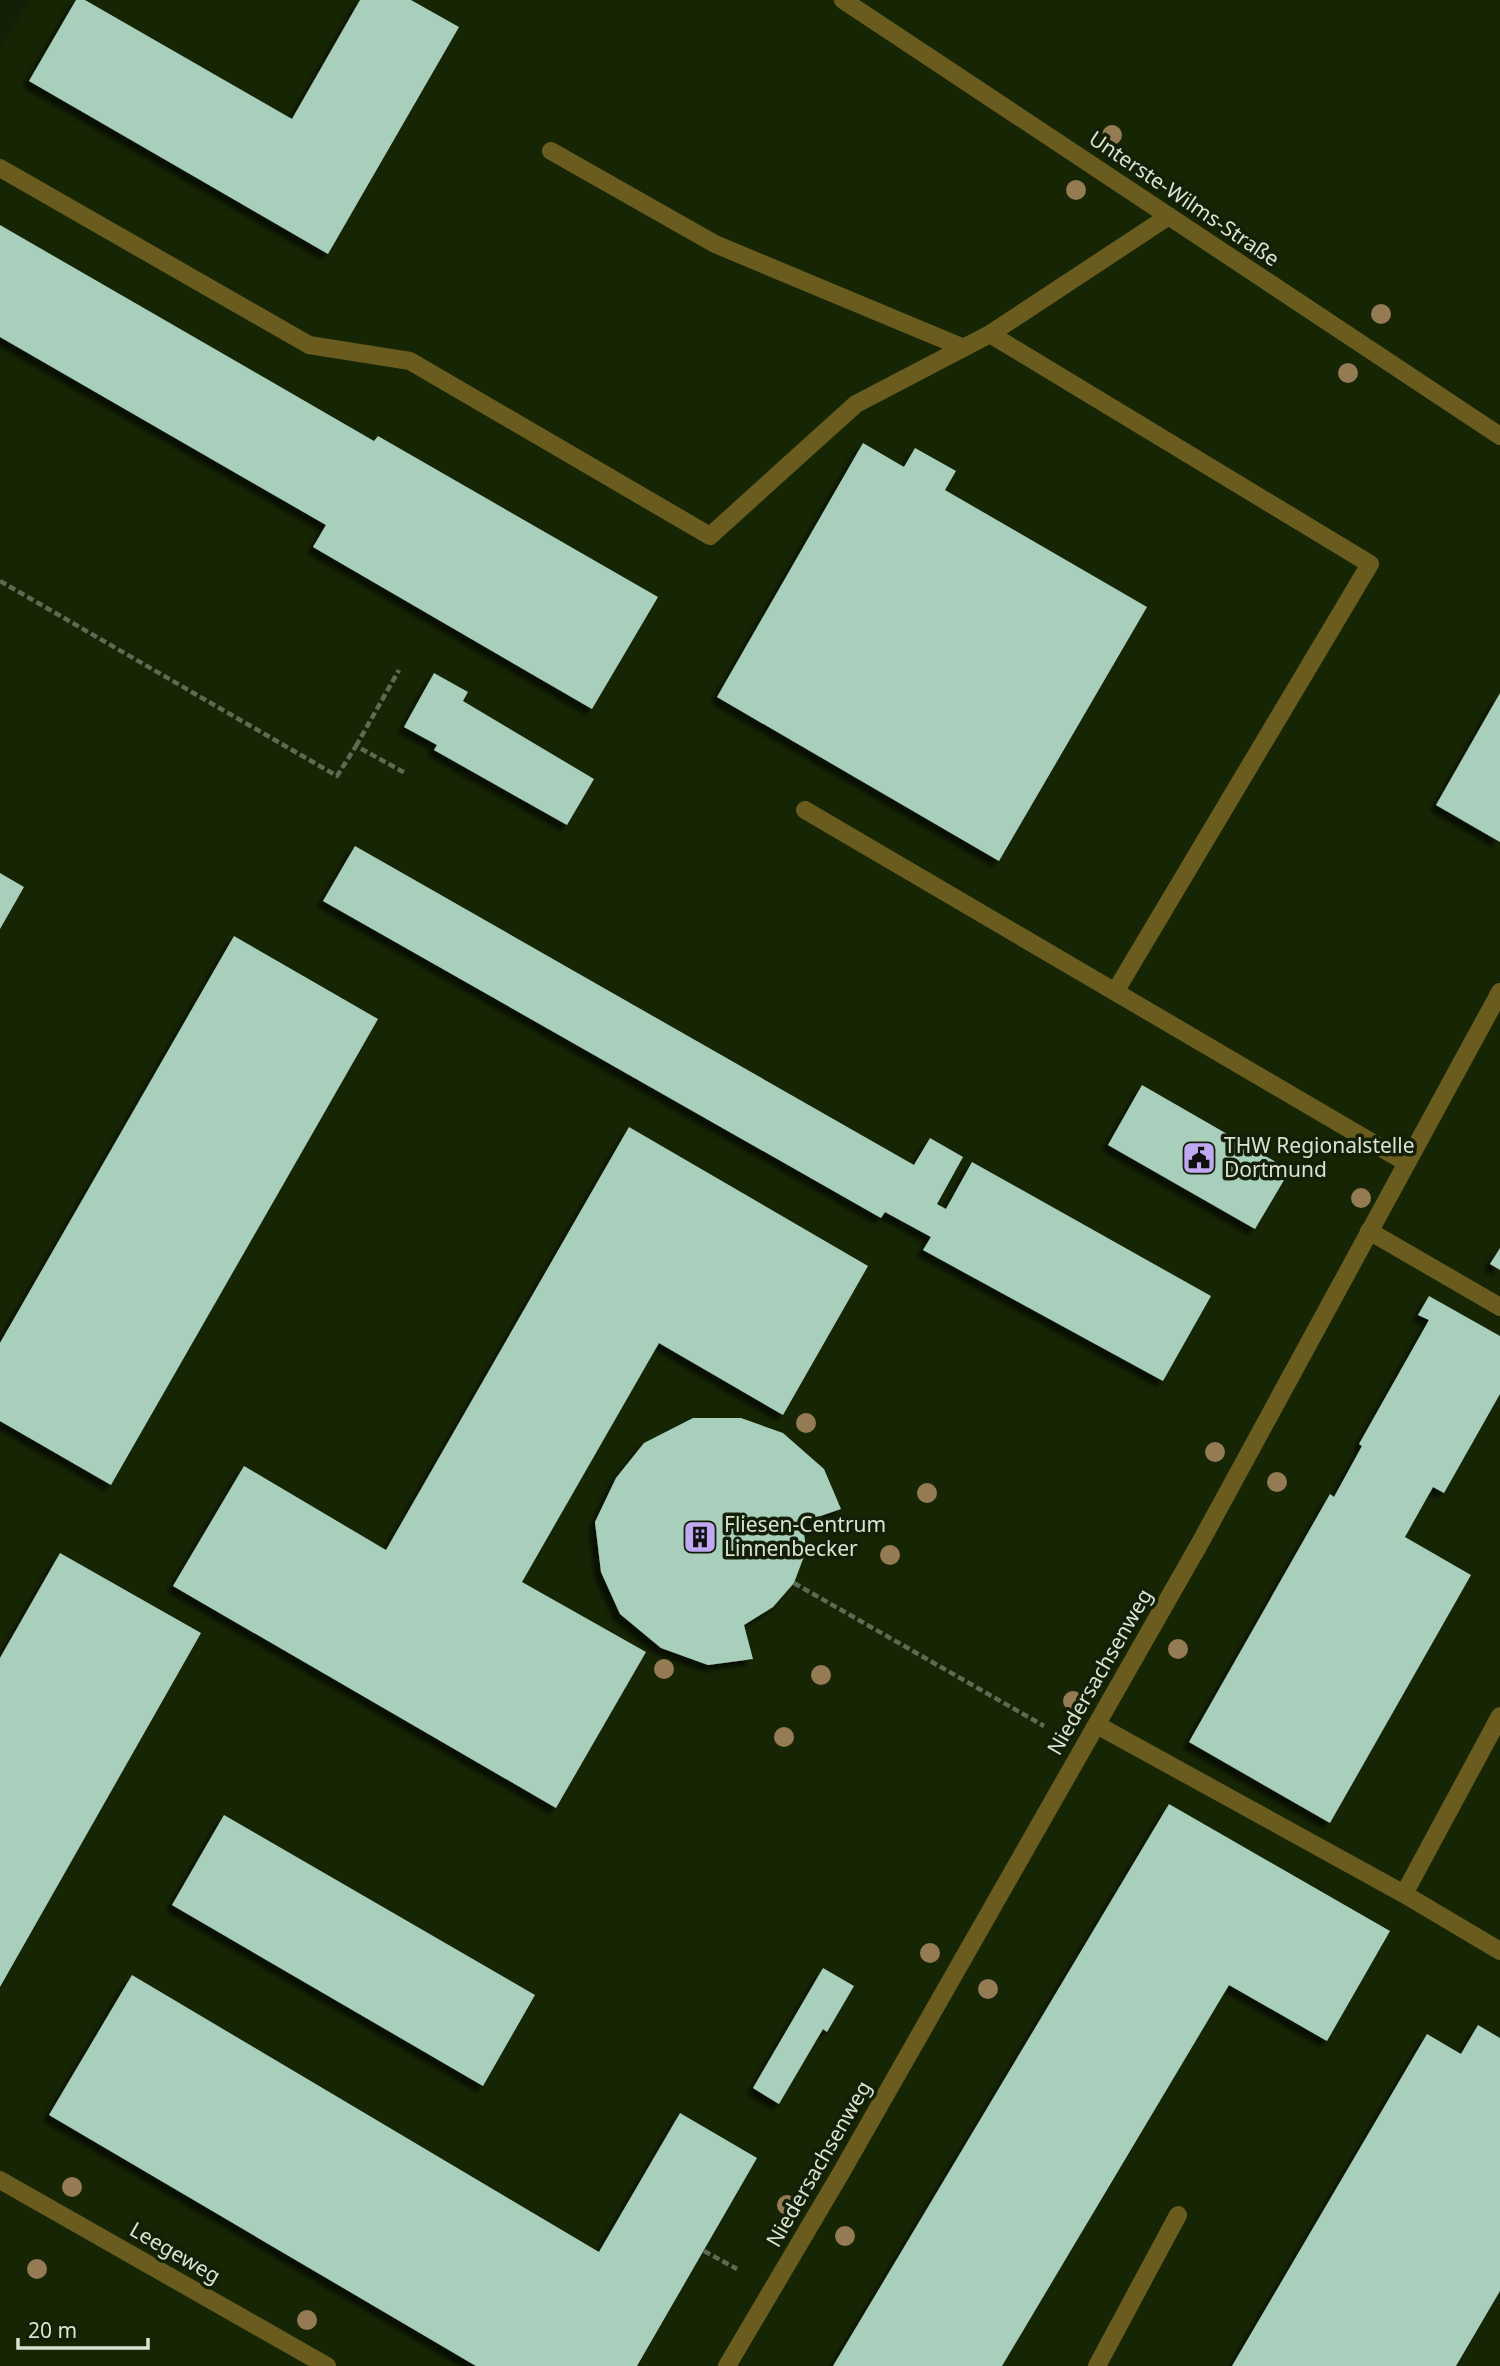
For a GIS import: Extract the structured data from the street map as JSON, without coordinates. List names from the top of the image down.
{
  "streets": {
    "street": ["Unterste-Wilms-Straße", "Niedersachsenweg", "Leegeweg"]
  },
  "places": {
    "public building": ["THW Regionalstelle Dortmund"],
    "building": ["Fliesen-Centrum Linnenbecker"]
  },
  "scale_bar": "20 m"
}
